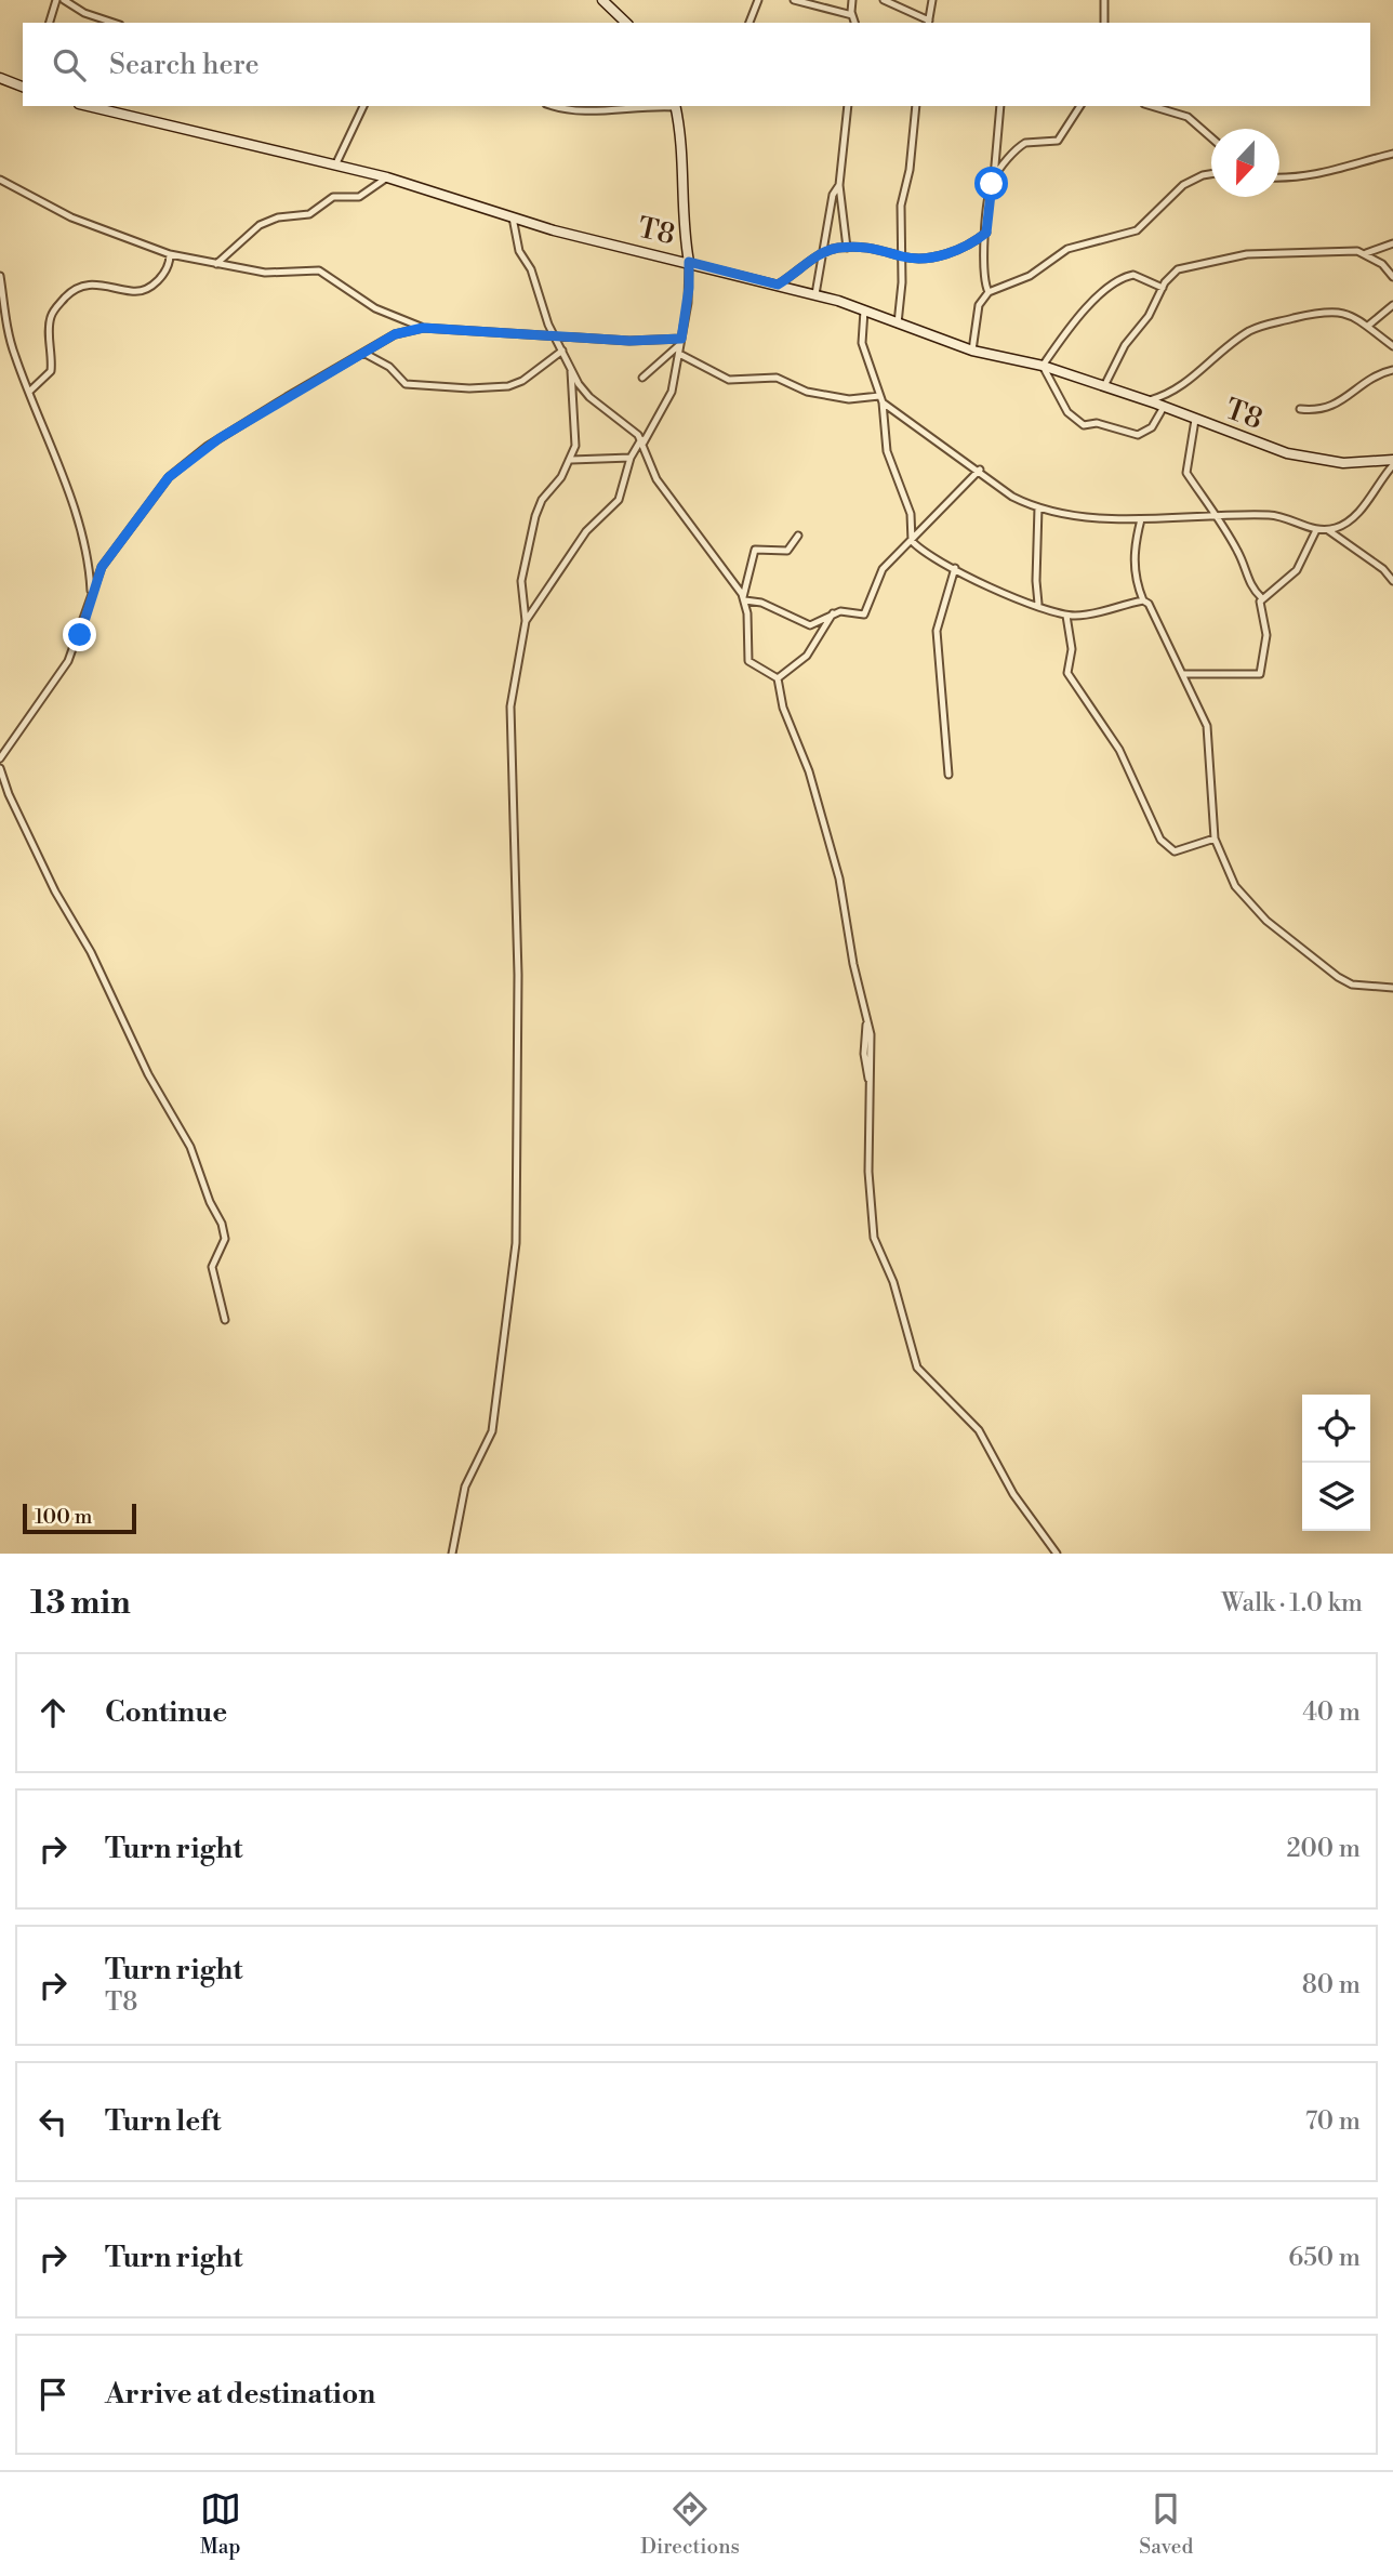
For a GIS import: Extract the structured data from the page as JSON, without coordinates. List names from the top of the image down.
{
  "streets": {
    "street": ["T8"]
  },
  "scale_bar": "100 m",
  "north": "bottom",
  "page": {
    "search": "Search here",
    "scale": "100 m",
    "heading": ["13 min", "Walk · 1.0 km"],
    "list": [
      ["Continue", "40 m"],
      ["Turn right", "200 m"],
      ["Turn right", "T8", "80 m"],
      ["Turn left", "70 m"],
      ["Turn right", "650 m"],
      "Arrive at destination"
    ],
    "nav": ["Map", "Directions", "Saved"]
  }
}
